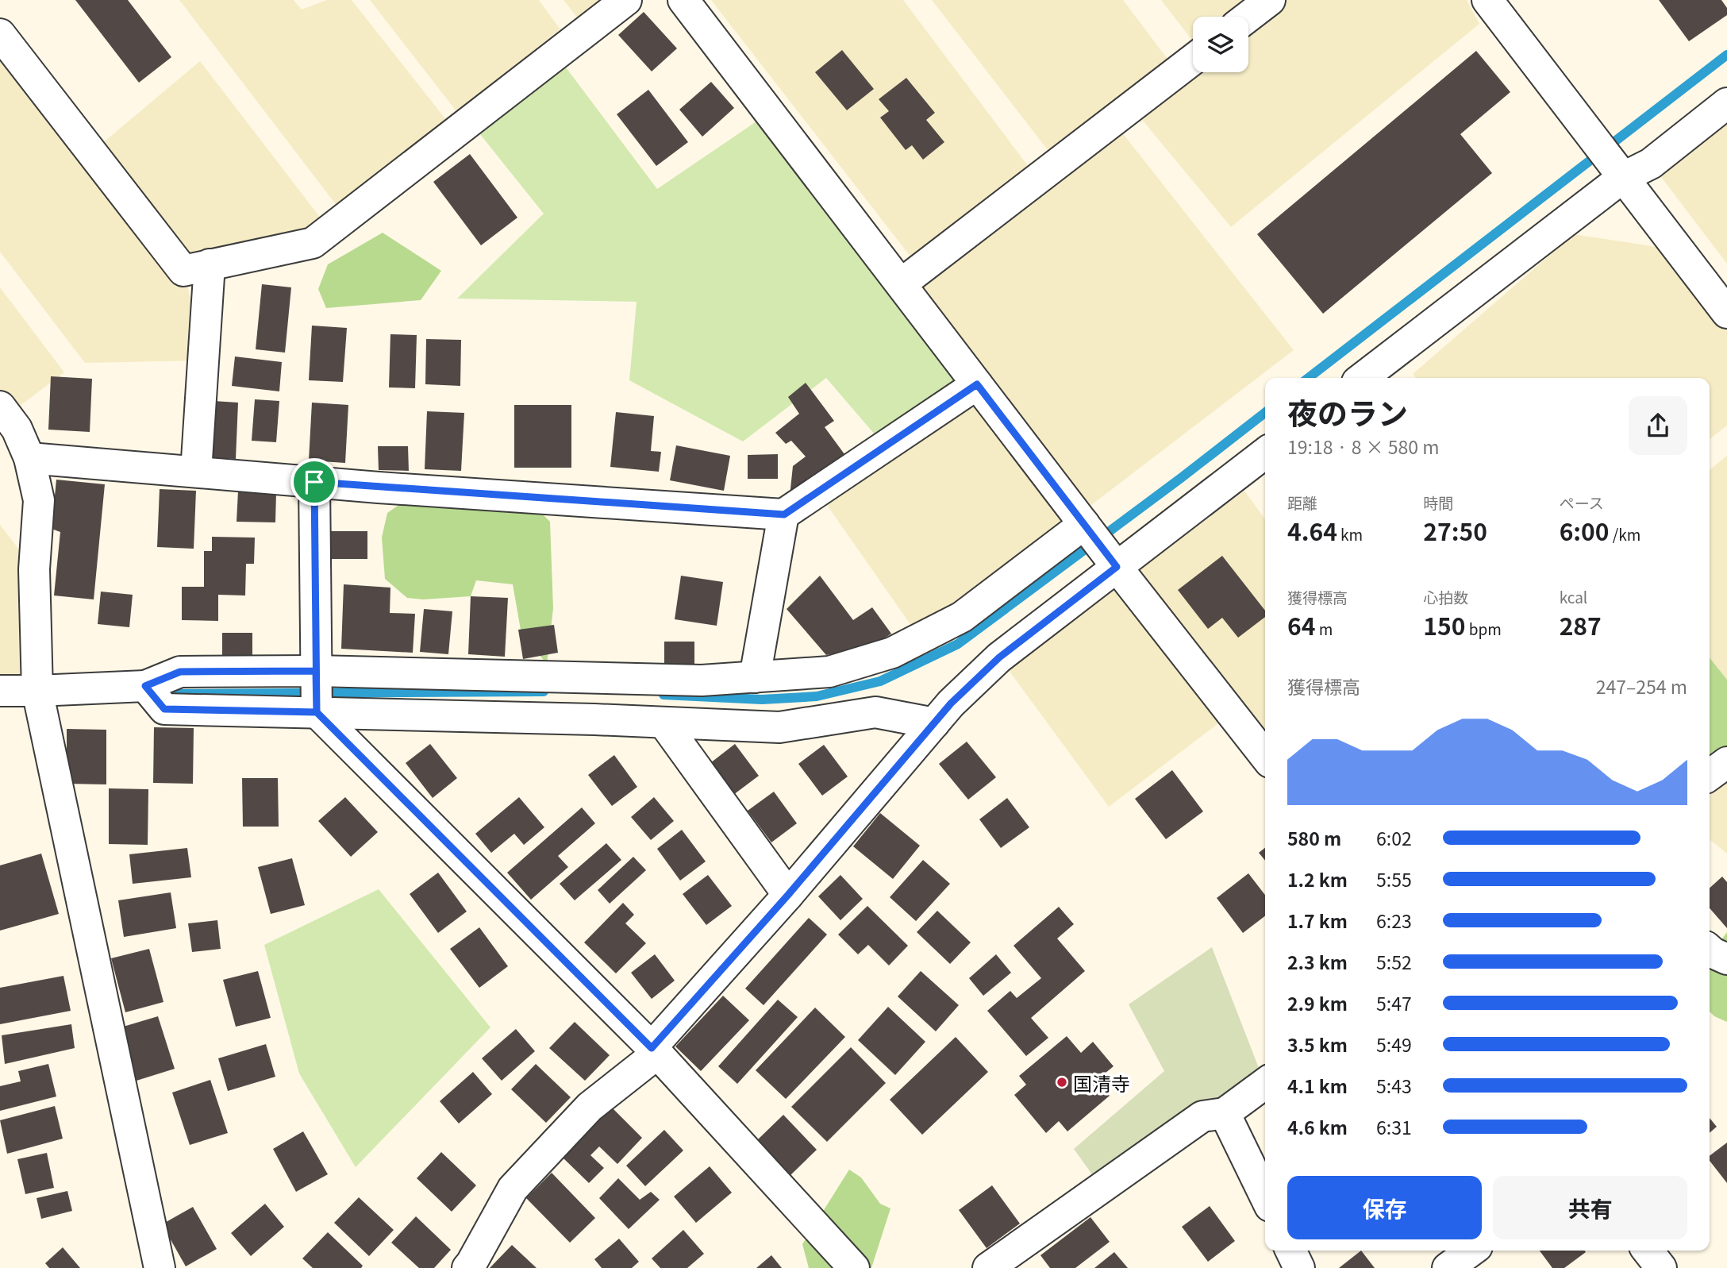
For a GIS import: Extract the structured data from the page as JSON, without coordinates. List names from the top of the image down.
{
  "places": ["国清寺"],
  "page": {
    "heading": ["夜のラン", "19:18 · 8 × 580 m"],
    "stats": [
      ["距離", "4.64 km"],
      ["時間", "27:50"],
      ["ペース", "6:00 /km"],
      ["獲得標高", "64 m"],
      ["心拍数", "150 bpm"],
      ["kcal", "287"]
    ],
    "chart": ["獲得標高", "247–254 m"],
    "list": [
      {
        "name": "580 m",
        "note": "6:02"
      },
      {
        "name": "1.2 km",
        "note": "5:55"
      },
      {
        "name": "1.7 km",
        "note": "6:23"
      },
      {
        "name": "2.3 km",
        "note": "5:52"
      },
      {
        "name": "2.9 km",
        "note": "5:47"
      },
      {
        "name": "3.5 km",
        "note": "5:49"
      },
      {
        "name": "4.1 km",
        "note": "5:43"
      },
      {
        "name": "4.6 km",
        "note": "6:31"
      }
    ],
    "buttons": ["保存", "共有"]
  }
}
